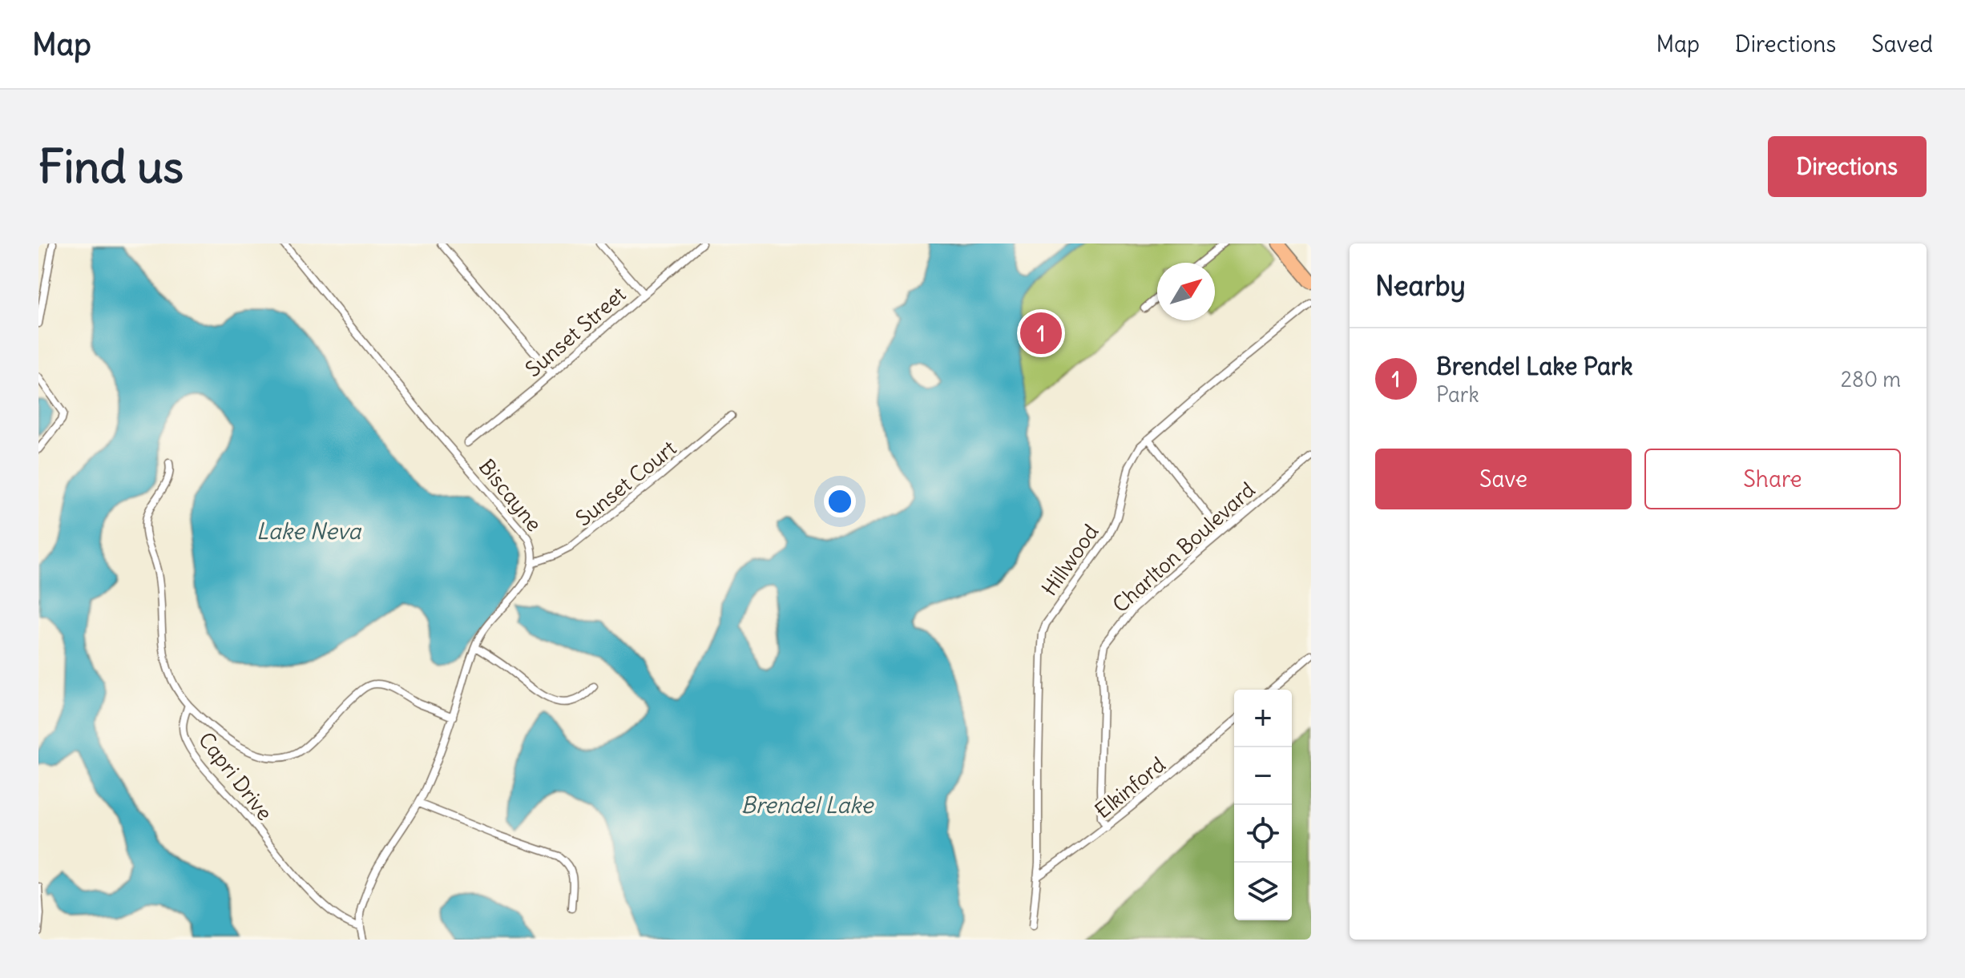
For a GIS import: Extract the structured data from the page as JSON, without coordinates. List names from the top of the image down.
{
  "streets": {
    "street": [
      "Sunset Street",
      "Sunset Court",
      "Biscayne",
      "Charlton Boulevard",
      "Hillwood",
      "Capri Drive",
      "Elkinford"
    ]
  },
  "crossings": [
    ["Sunset Court", "Biscayne"],
    ["Biscayne", "Capri Drive"],
    ["Charlton Boulevard", "Elkinford"],
    ["Hillwood", "Elkinford"]
  ],
  "water": ["Lake Neva", "Brendel Lake"],
  "north": "top right",
  "page": {
    "header": "Map",
    "nav": ["Map", "Directions", "Saved"],
    "buttons": [
      "Directions",
      ["Save", "Share"]
    ],
    "title": "Find us",
    "heading": "Nearby",
    "pins": "1",
    "list": [
      {
        "mark": "1",
        "name": "Brendel Lake Park",
        "note": "Park",
        "value": "280 m"
      }
    ],
    "map_buttons": ["+", "−"]
  }
}
